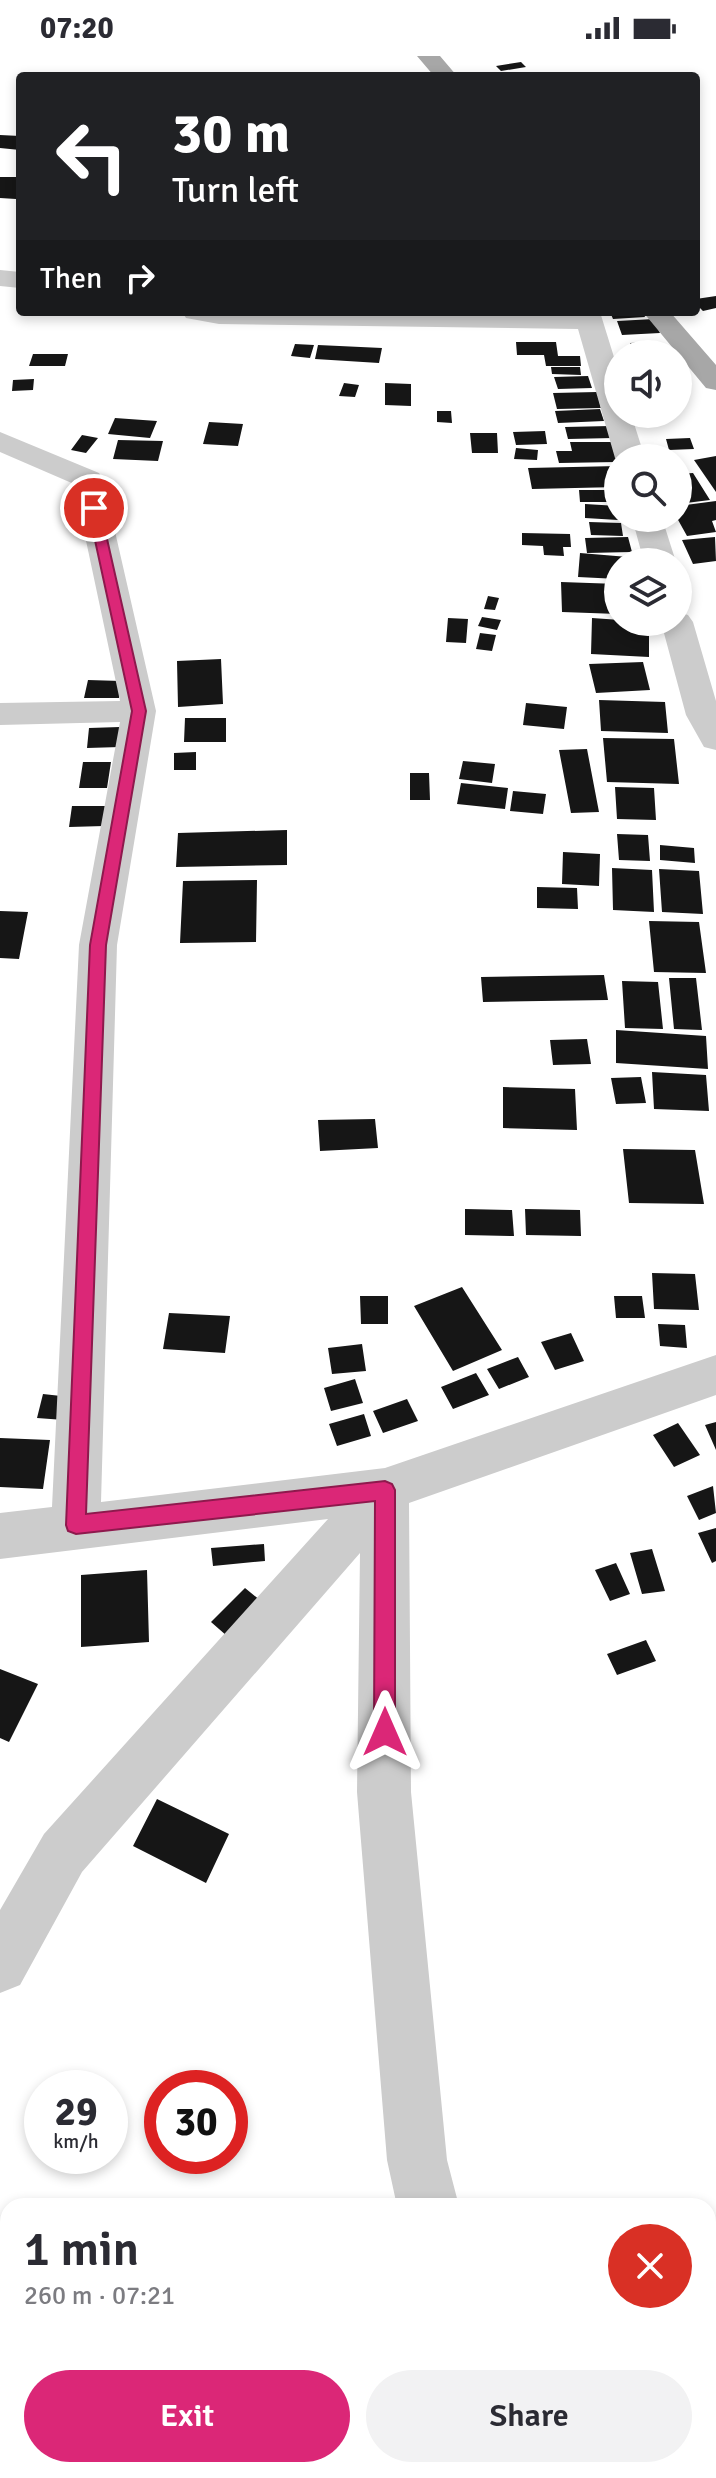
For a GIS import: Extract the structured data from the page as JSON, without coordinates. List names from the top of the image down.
{
  "page": {
    "status": "07:20",
    "turn": ["30 m", "Turn left"],
    "then": "Then",
    "speed": "29 km/h",
    "limit": "30",
    "heading": ["1 min", "260 m · 07:21"],
    "buttons": ["Exit", "Share"]
  }
}
